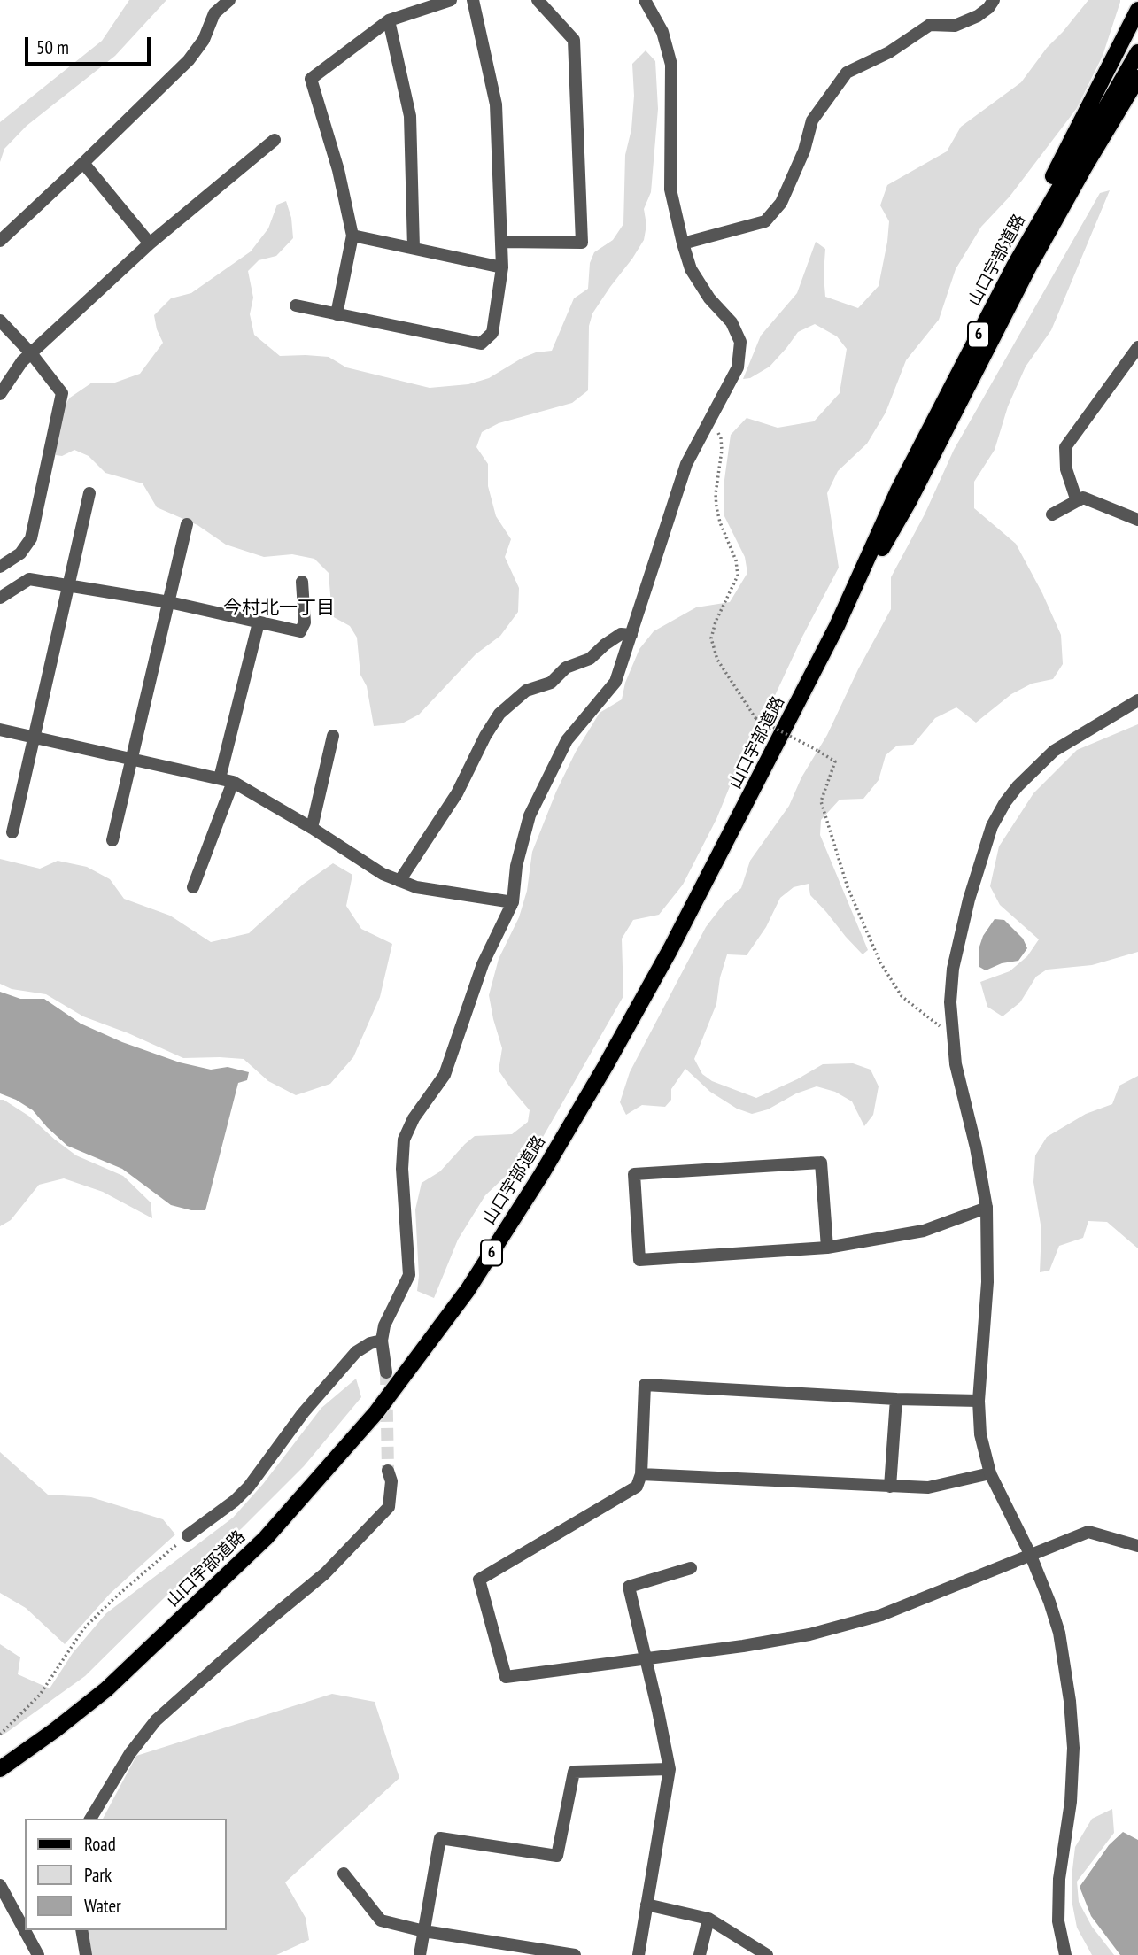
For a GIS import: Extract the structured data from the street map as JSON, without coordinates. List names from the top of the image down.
{
  "streets": {
    "main road": ["山口宇部道路", "6"]
  },
  "districts": ["今村北一丁目"],
  "legend": ["Road", "Park", "Water"],
  "scale_bar": "50 m"
}
